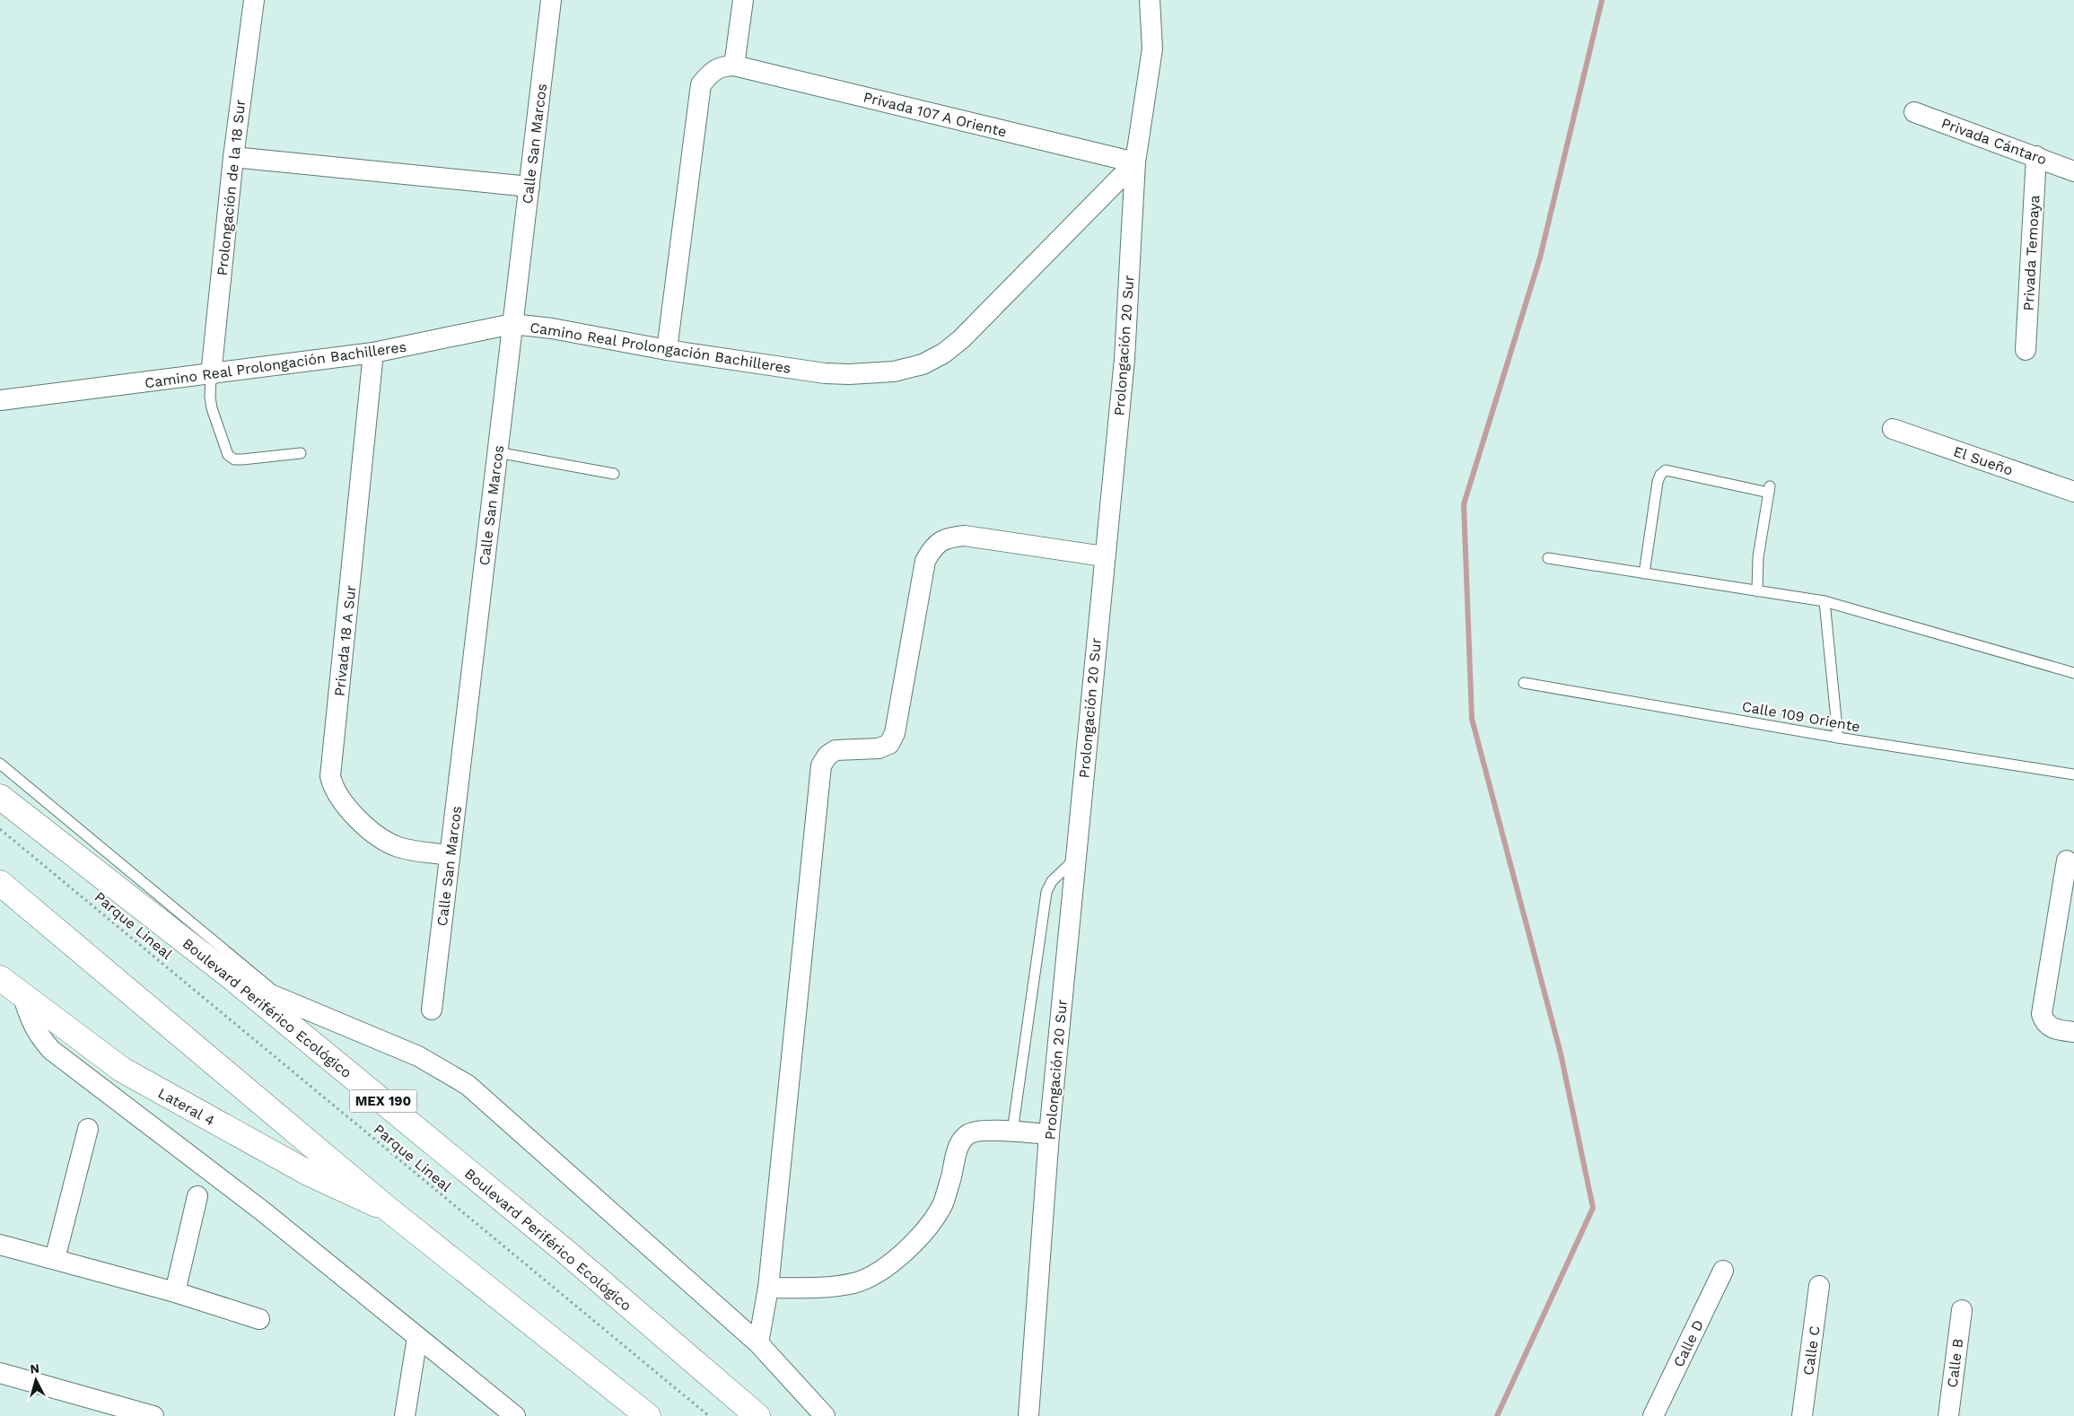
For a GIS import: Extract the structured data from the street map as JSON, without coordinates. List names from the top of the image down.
{
  "streets": {
    "main road": ["Boulevard Periférico Ecológico", "MEX 190", "Lateral 4"],
    "street": [
      "Privada 107 A Oriente",
      "Privada Cántaro",
      "Calle San Marcos",
      "Prolongación de la 18 Sur",
      "Privada Temoaya",
      "Prolongación 20 Sur",
      "Camino Real Prolongación Bachilleres",
      "El Sueño",
      "Privada 18 A Sur",
      "Calle D",
      "Calle C",
      "Calle B"
    ],
    "lane": ["Calle 109 Oriente"],
    "path": ["Parque Lineal"]
  },
  "crossings": [
    ["Privada 107 A Oriente", "Prolongación 20 Sur"],
    ["Privada 107 A Oriente", "Camino Real Prolongación Bachilleres"],
    ["Privada Cántaro", "Privada Temoaya"],
    ["Calle San Marcos", "Camino Real Prolongación Bachilleres"],
    ["Calle San Marcos", "Privada 18 A Sur"],
    ["Prolongación de la 18 Sur", "Camino Real Prolongación Bachilleres"],
    ["Prolongación 20 Sur", "Camino Real Prolongación Bachilleres"],
    ["Camino Real Prolongación Bachilleres", "Privada 18 A Sur"]
  ],
  "north": "top"
}
